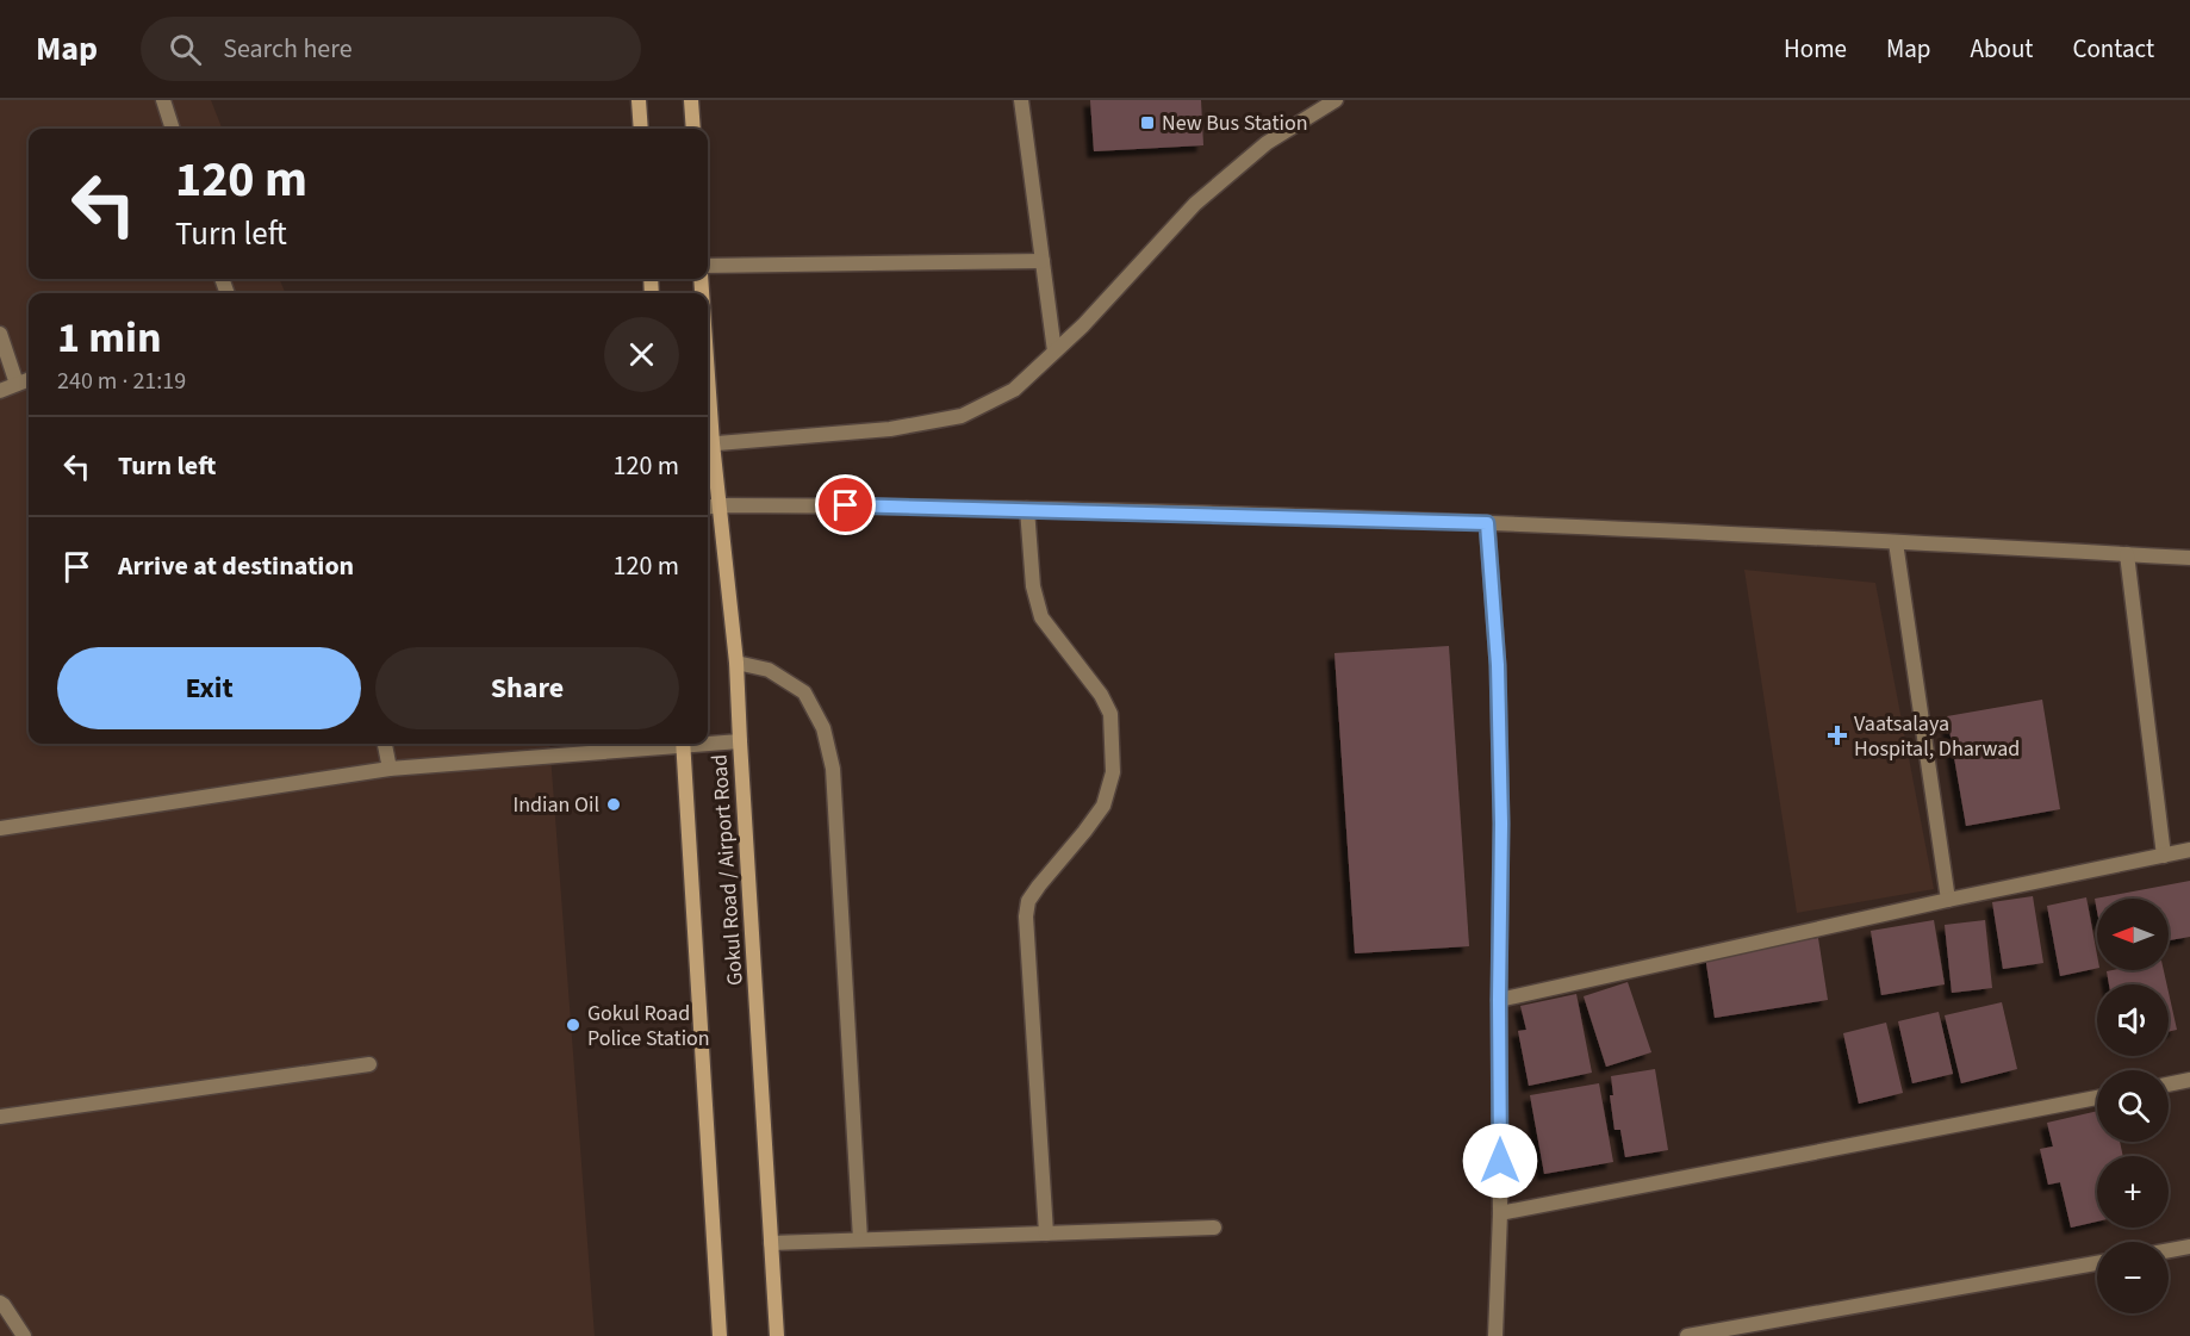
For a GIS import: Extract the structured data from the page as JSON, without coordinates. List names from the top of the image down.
{
  "streets": {
    "main road": ["Gokul Road / Airport Road"]
  },
  "places": {
    "transit": ["New Bus Station"],
    "health": ["Vaatsalaya Hospital, Dharwad"],
    "other": ["Indian Oil", "Gokul Road Police Station"]
  },
  "north": "left",
  "page": {
    "header": "Map",
    "search": "Search here",
    "nav": [
      "Home",
      "Map",
      "About",
      "Contact"
    ],
    "turn": ["120 m", "Turn left"],
    "heading": ["1 min", "240 m · 21:19"],
    "list": [
      {
        "name": "Turn left",
        "value": "120 m"
      },
      {
        "name": "Arrive at destination",
        "value": "120 m"
      }
    ],
    "buttons": ["Exit", "Share"],
    "map_buttons": ["+", "−"]
  }
}
